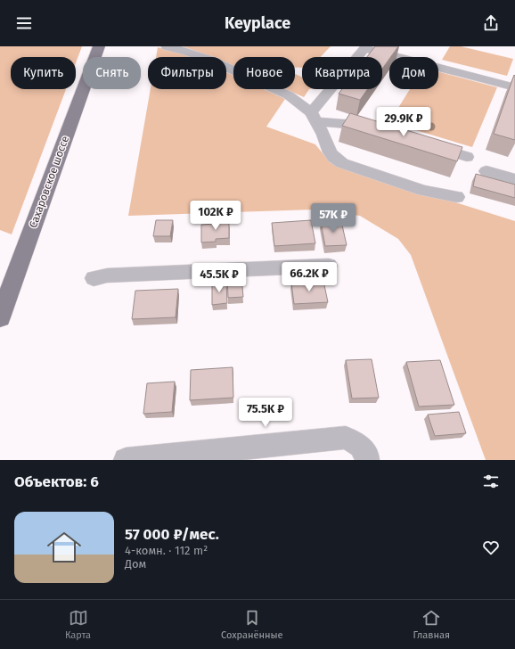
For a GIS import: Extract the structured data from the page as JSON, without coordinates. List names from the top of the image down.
{
  "streets": {
    "main road": ["Сахаровское шоссе"]
  },
  "page": {
    "header": "Keyplace",
    "chip": [
      "Купить",
      "Снять",
      "Фильтры",
      "Новое",
      "Квартира",
      "Дом"
    ],
    "price": [
      "29.9K ₽",
      "102K ₽",
      "57K ₽",
      "66.2K ₽",
      "45.5K ₽",
      "75.5K ₽"
    ],
    "heading": "Объектов: 6",
    "list": [
      {
        "name": "57 000 ₽/мес.",
        "note": "4-комн. · 112 m² · Дом"
      }
    ],
    "tabs": ["Карта", "Сохранённые", "Главная"]
  }
}
